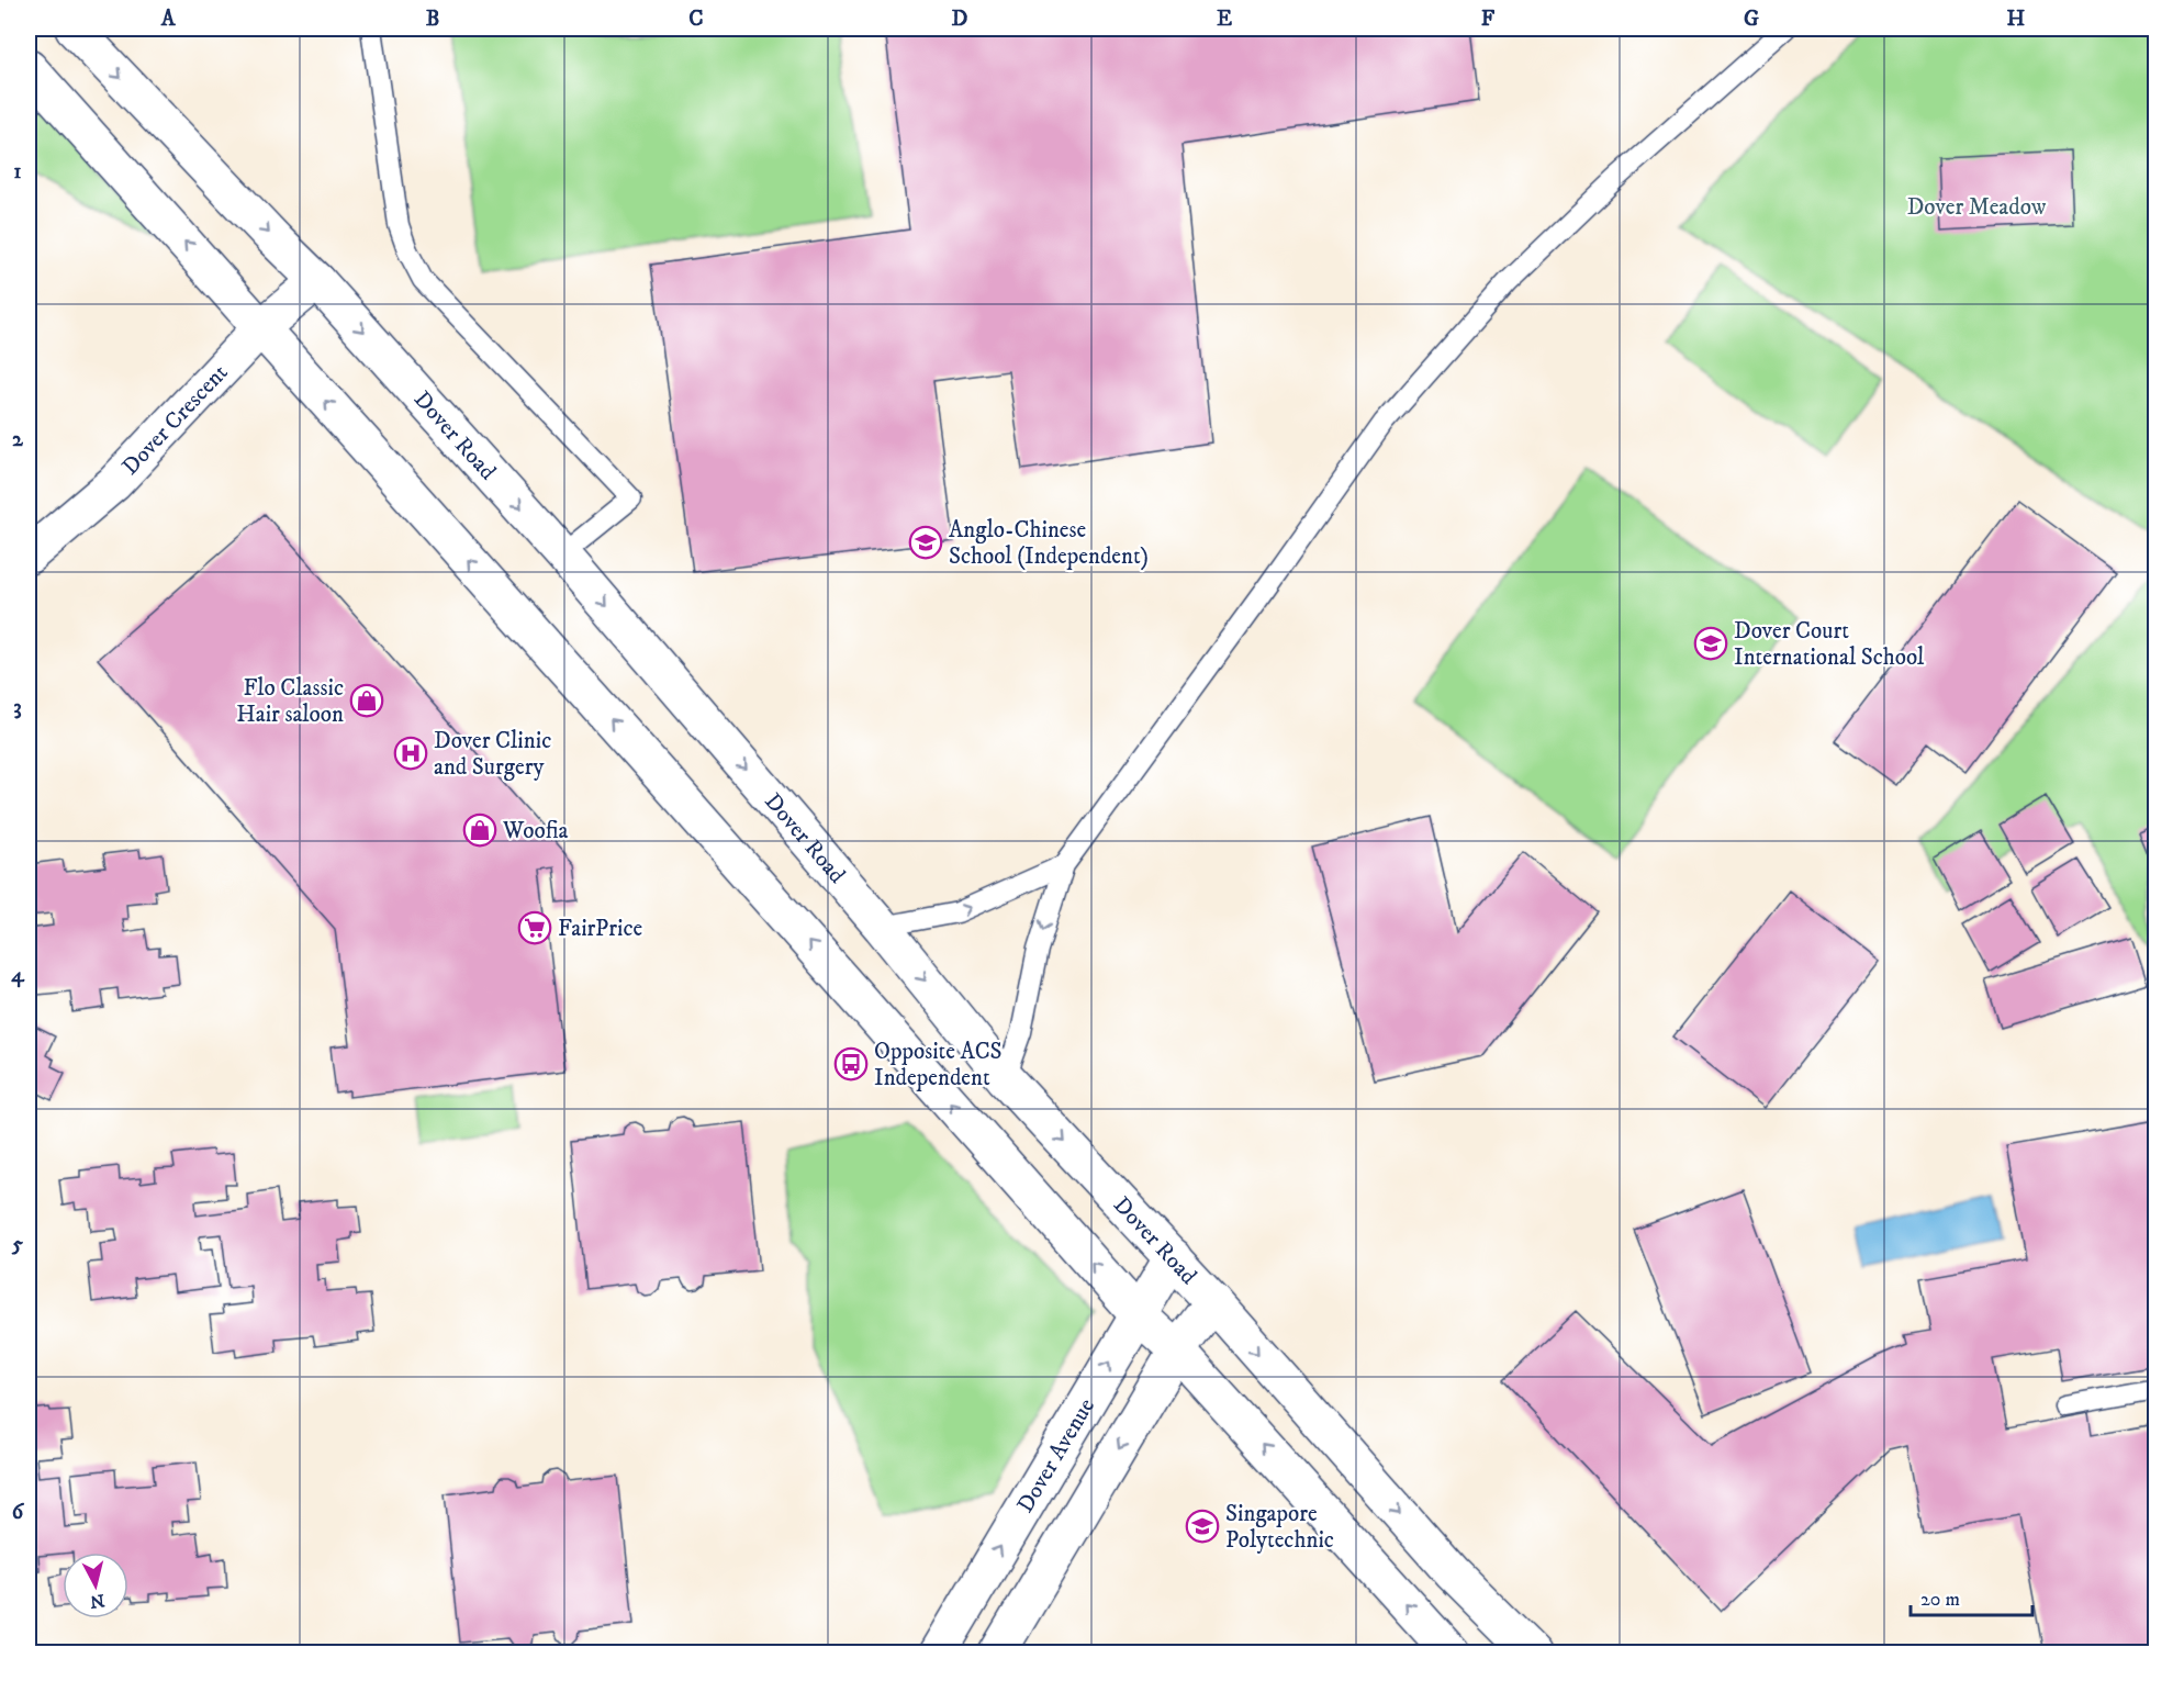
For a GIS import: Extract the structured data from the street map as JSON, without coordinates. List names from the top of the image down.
{
  "streets": {
    "street": ["Dover Crescent", "Dover Road", "Dover Avenue"]
  },
  "crossings": [
    ["Dover Crescent", "Dover Road"],
    ["Dover Road", "Dover Avenue"]
  ],
  "parks": ["Dover Meadow"],
  "places": {
    "school or university": ["Anglo-Chinese School (Independent)", "Dover Court International School", "Singapore Polytechnic"],
    "shop": ["Flo Classic Hair saloon", "Woofia"],
    "hospital": ["Dover Clinic and Surgery"],
    "supermarket": ["FairPrice"],
    "bus stop": ["Opposite ACS Independent"]
  },
  "scale_bar": "20 m",
  "north": "bottom",
  "grid": {
    "columns": [
      "A",
      "B",
      "C",
      "D",
      "E",
      "F",
      "G",
      "H"
    ],
    "rows": [
      "1",
      "2",
      "3",
      "4",
      "5",
      "6"
    ]
  }
}
